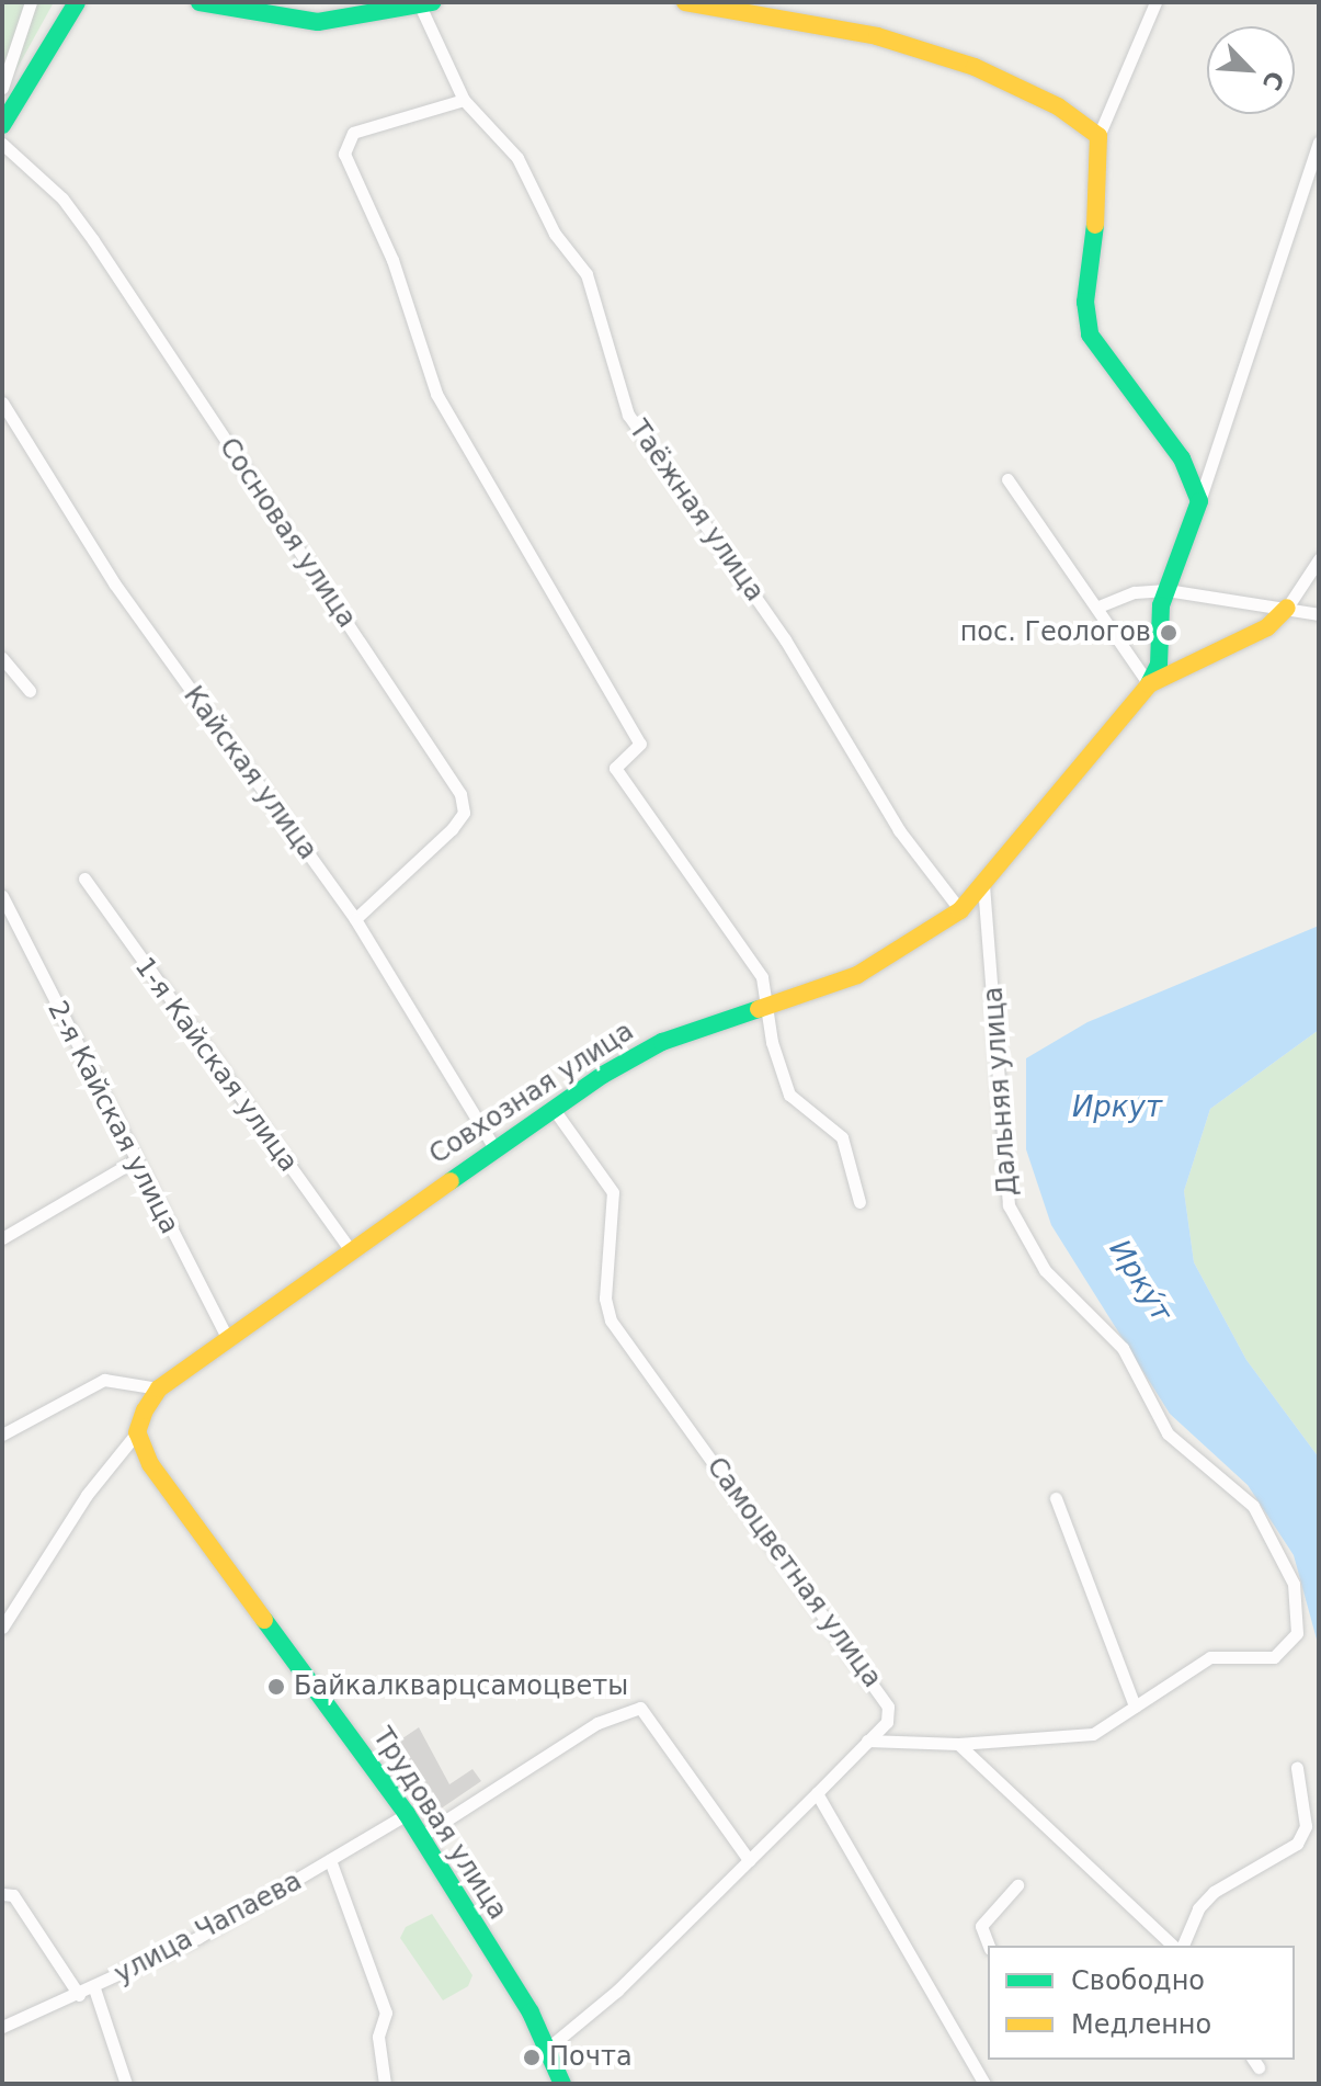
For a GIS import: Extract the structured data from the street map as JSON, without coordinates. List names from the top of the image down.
{
  "streets": {
    "street": [
      "Таёжная улица",
      "Сосновая улица",
      "Кайская улица",
      "1-я Кайская улица",
      "Дальняя улица",
      "Совхозная улица",
      "2-я Кайская улица",
      "Самоцветная улица",
      "Трудовая улица",
      "улица Чапаева"
    ]
  },
  "crossings": [
    ["Таёжная улица", "Совхозная улица"],
    ["Сосновая улица", "Кайская улица"],
    ["Кайская улица", "Совхозная улица"],
    ["1-я Кайская улица", "Совхозная улица"],
    ["Дальняя улица", "Совхозная улица"],
    ["Дальняя улица", "Самоцветная улица"],
    ["Совхозная улица", "2-я Кайская улица"],
    ["Совхозная улица", "Самоцветная улица"],
    ["Совхозная улица", "Трудовая улица"],
    ["Самоцветная улица", "Трудовая улица"],
    ["Трудовая улица", "улица Чапаева"]
  ],
  "water": ["Иркут", "Ирку́т"],
  "places": ["пос. Геологов", "Байкалкварцсамоцветы", "Почта"],
  "legend": ["Свободно", "Медленно"],
  "north": "bottom right"
}
